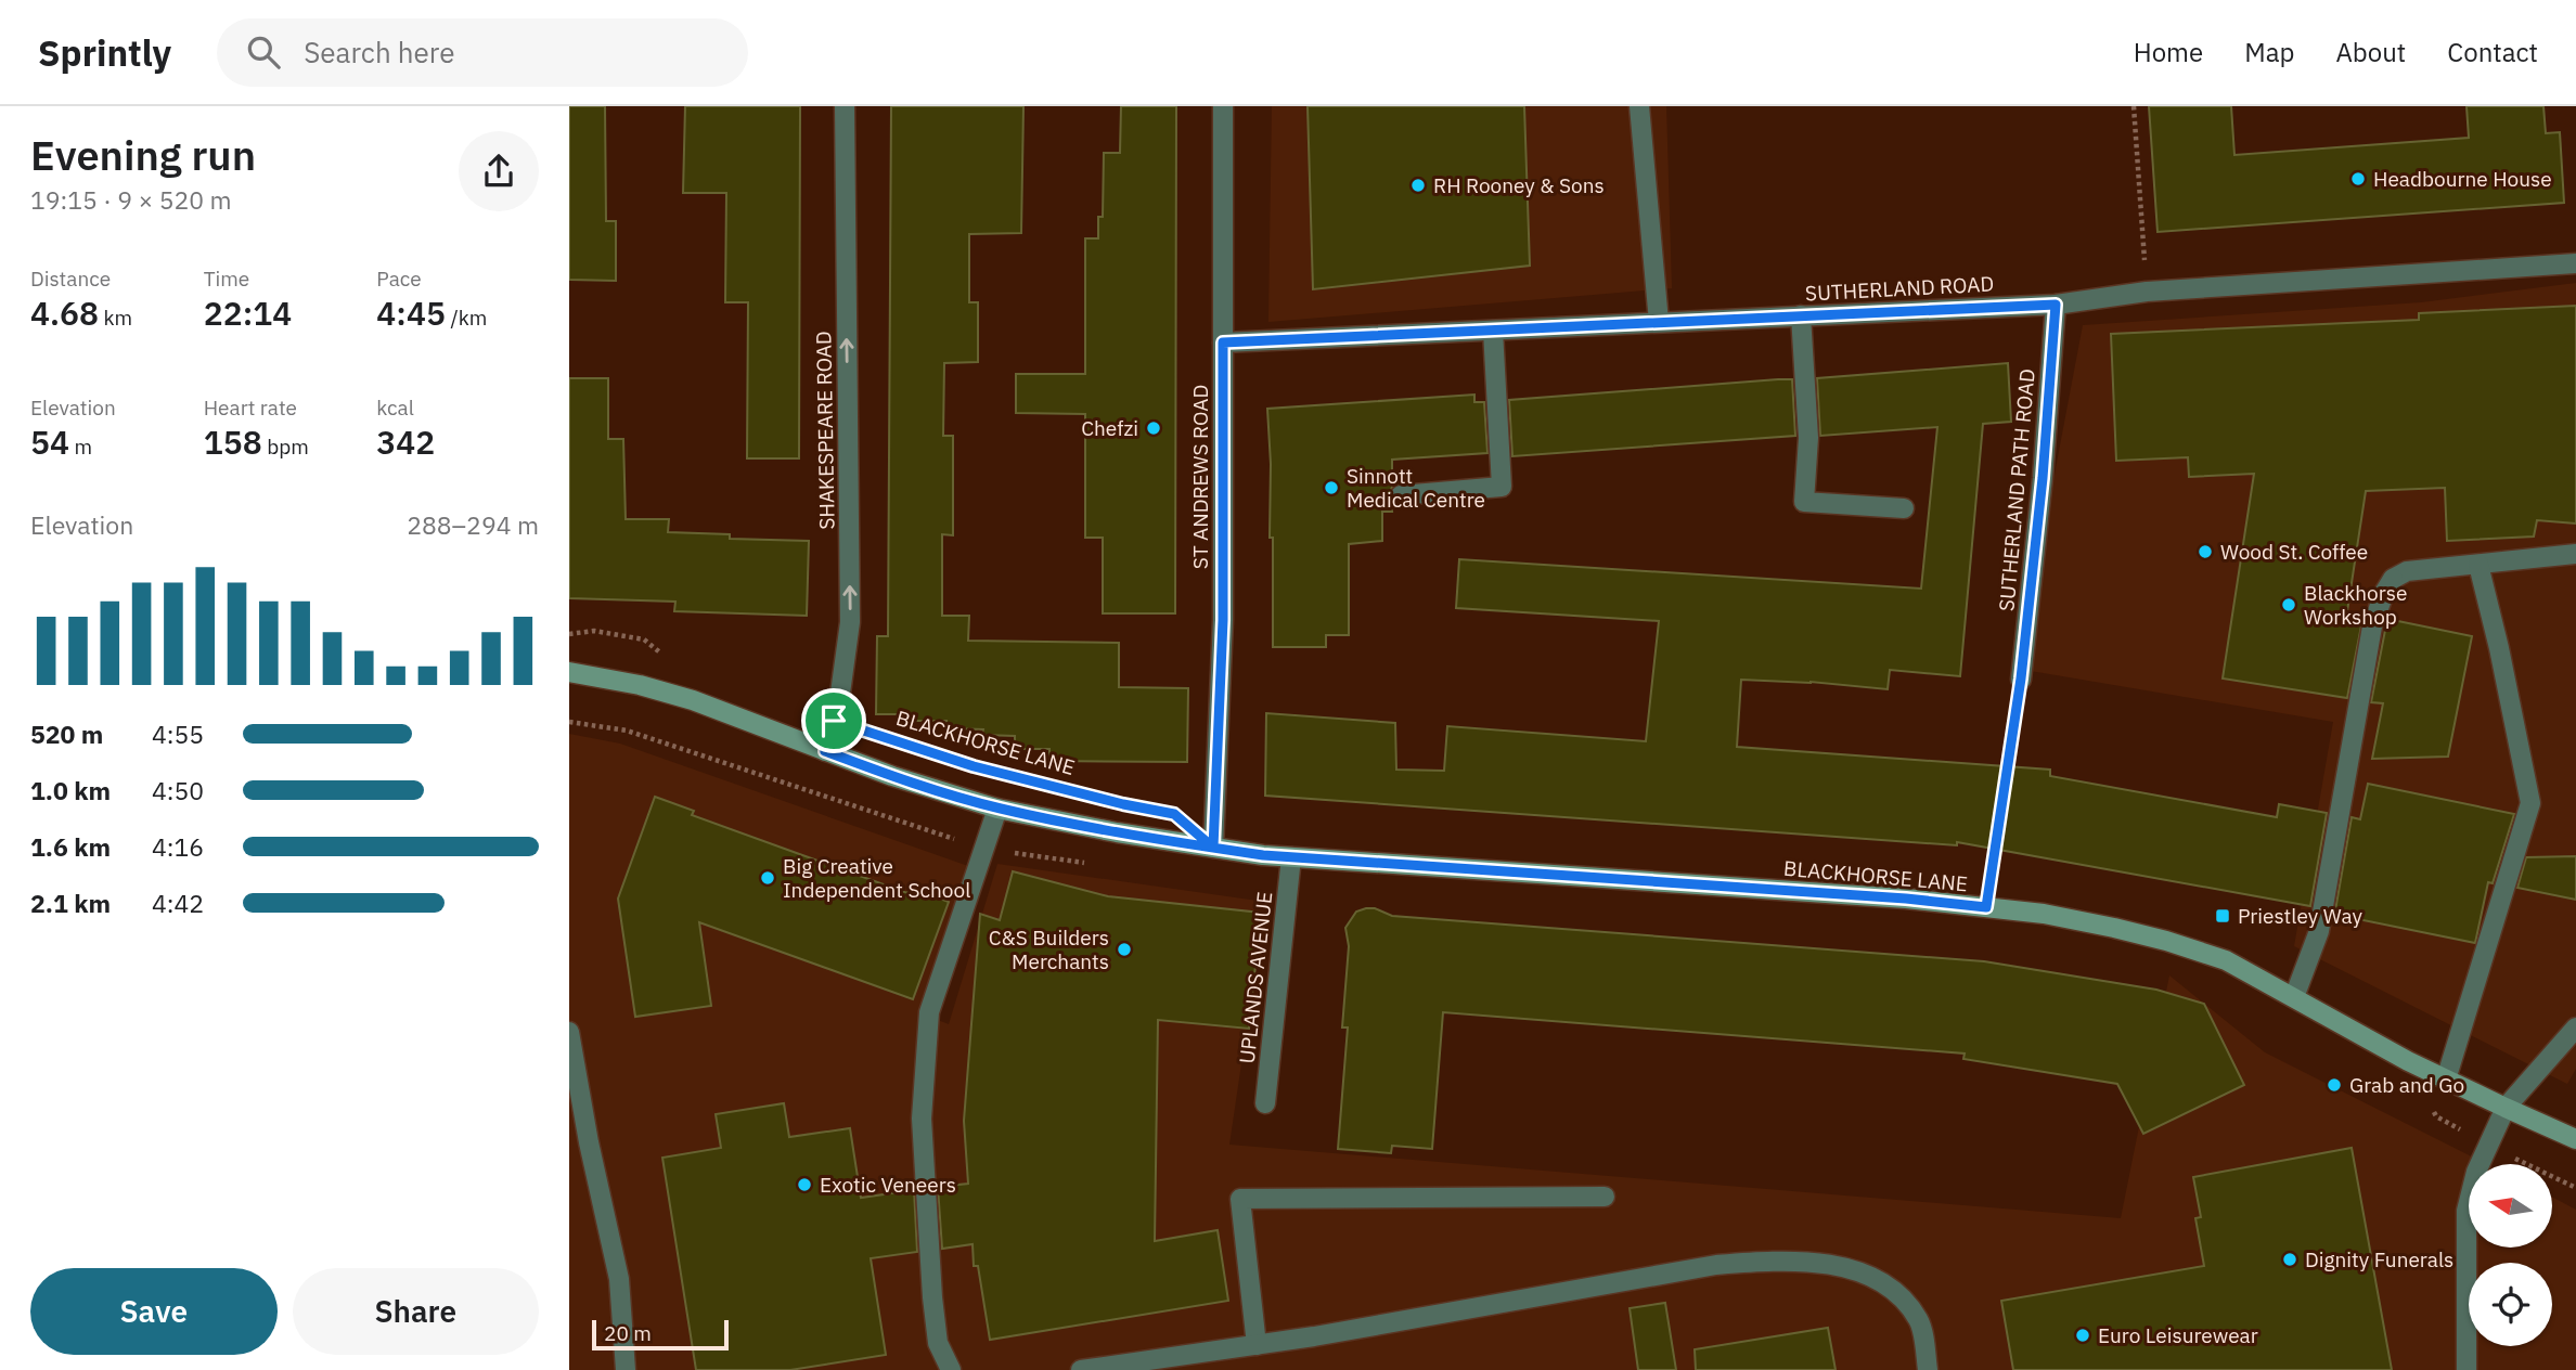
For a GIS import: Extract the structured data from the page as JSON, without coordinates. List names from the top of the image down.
{
  "streets": {
    "main road": ["BLACKHORSE LANE"],
    "street": [
      "SUTHERLAND ROAD",
      "SHAKESPEARE ROAD",
      "ST ANDREWS ROAD",
      "SUTHERLAND PATH ROAD",
      "UPLANDS AVENUE"
    ]
  },
  "crossings": [
    ["SUTHERLAND ROAD", "ST ANDREWS ROAD"],
    ["SUTHERLAND ROAD", "SUTHERLAND PATH ROAD"],
    ["SHAKESPEARE ROAD", "BLACKHORSE LANE"],
    ["ST ANDREWS ROAD", "BLACKHORSE LANE"],
    ["BLACKHORSE LANE", "UPLANDS AVENUE"]
  ],
  "one_way": ["SHAKESPEARE ROAD"],
  "places": {
    "other": [
      "Headbourne House",
      "RH Rooney & Sons",
      "Chefzi",
      "Sinnott Medical Centre",
      "Wood St. Coffee",
      "Blackhorse Workshop",
      "Big Creative Independent School",
      "C&S Builders Merchants",
      "Grab and Go",
      "Exotic Veneers",
      "Dignity Funerals",
      "Euro Leisurewear"
    ],
    "transit": ["Priestley Way"]
  },
  "scale_bar": "20 m",
  "north": "left",
  "page": {
    "header": "Sprintly",
    "search": "Search here",
    "nav": [
      "Home",
      "Map",
      "About",
      "Contact"
    ],
    "heading": ["Evening run", "19:15 · 9 × 520 m"],
    "stats": [
      ["Distance", "4.68 km"],
      ["Time", "22:14"],
      ["Pace", "4:45 /km"],
      ["Elevation", "54 m"],
      ["Heart rate", "158 bpm"],
      ["kcal", "342"]
    ],
    "chart": ["Elevation", "288–294 m"],
    "list": [
      {
        "name": "520 m",
        "note": "4:55"
      },
      {
        "name": "1.0 km",
        "note": "4:50"
      },
      {
        "name": "1.6 km",
        "note": "4:16"
      },
      {
        "name": "2.1 km",
        "note": "4:42"
      }
    ],
    "buttons": ["Save", "Share"],
    "scale": "20 m"
  }
}
